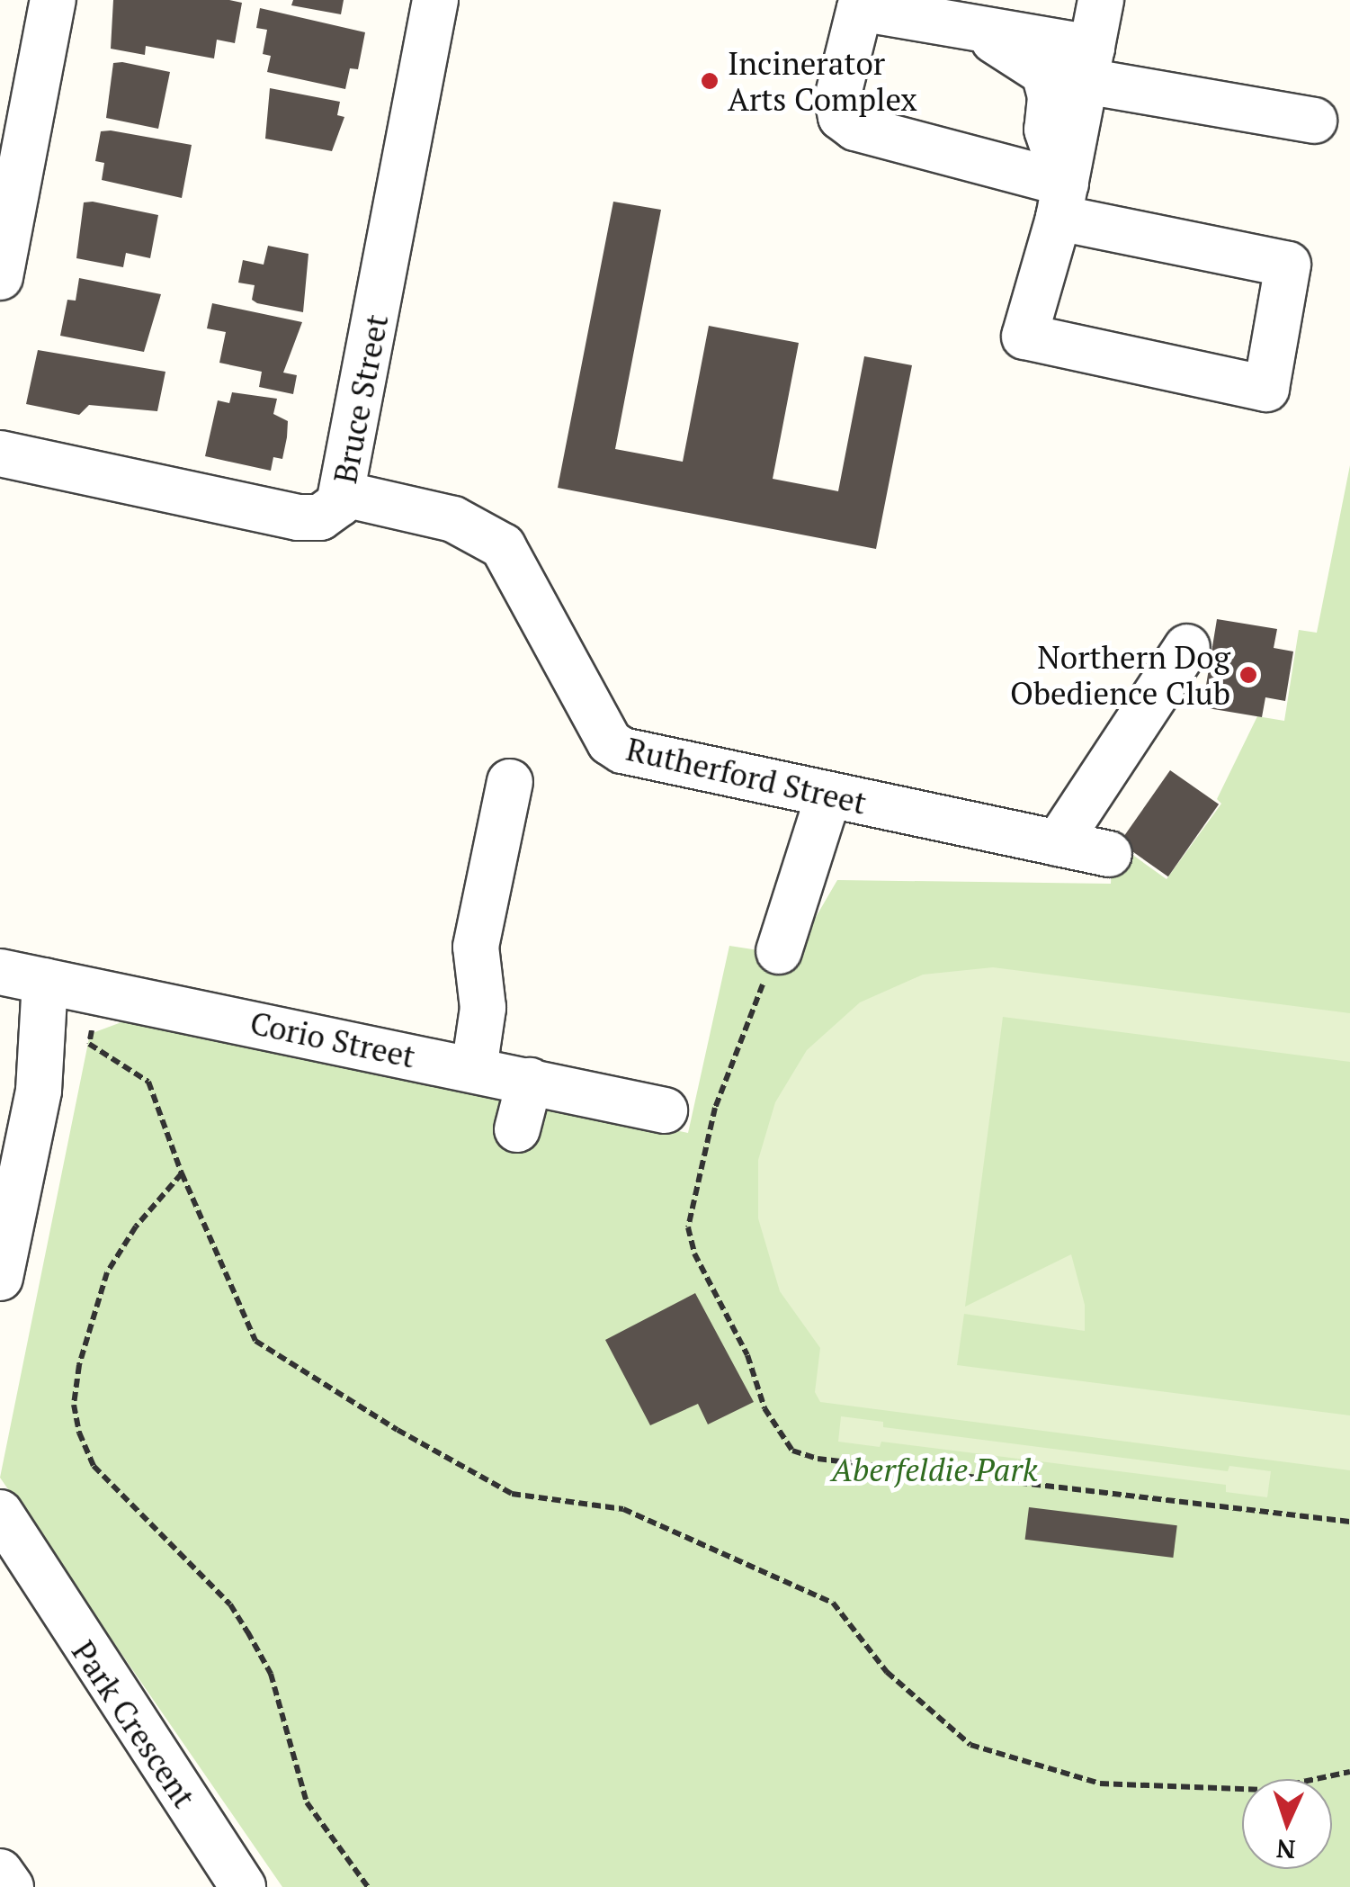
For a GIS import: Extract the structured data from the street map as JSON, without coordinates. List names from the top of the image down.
{
  "streets": {
    "street": [
      "Bruce Street",
      "Rutherford Street",
      "Corio Street",
      "Park Crescent"
    ]
  },
  "crossings": [
    ["Bruce Street", "Rutherford Street"]
  ],
  "parks": ["Aberfeldie Park"],
  "places": ["Incinerator Arts Complex", "Northern Dog Obedience Club"],
  "north": "bottom"
}
